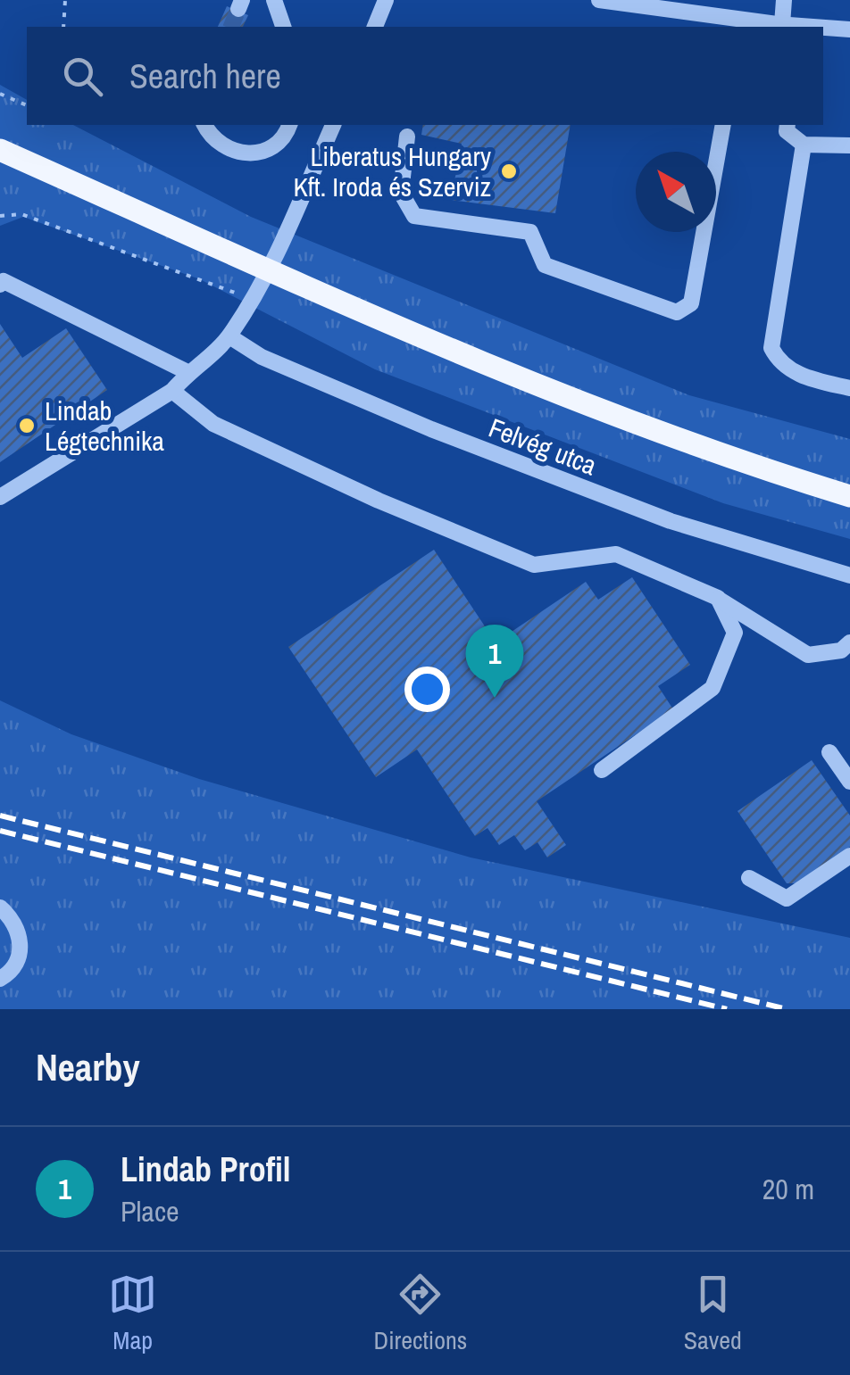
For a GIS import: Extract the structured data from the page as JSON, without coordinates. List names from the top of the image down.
{
  "streets": {
    "lane": ["Felvég utca"]
  },
  "places": ["Liberatus Hungary Kft. Iroda és Szerviz", "Lindab Légtechnika"],
  "north": "top left",
  "page": {
    "search": "Search here",
    "pins": "1",
    "heading": "Nearby",
    "list": [
      {
        "mark": "1",
        "name": "Lindab Profil",
        "note": "Place",
        "value": "20 m"
      }
    ],
    "nav": ["Map", "Directions", "Saved"]
  }
}
